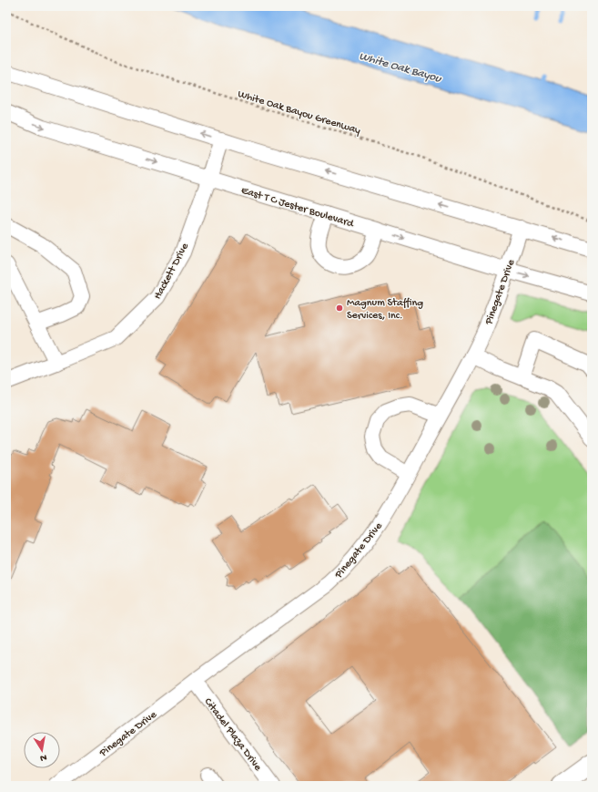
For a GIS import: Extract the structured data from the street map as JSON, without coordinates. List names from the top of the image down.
{
  "streets": {
    "street": [
      "East T C Jester Boulevard",
      "Hackett Drive",
      "Pinegate Drive",
      "Citadel Plaza Drive"
    ],
    "path": ["White Oak Bayou Greenway"]
  },
  "crossings": [
    ["East T C Jester Boulevard", "Hackett Drive"],
    ["East T C Jester Boulevard", "Pinegate Drive"],
    ["Pinegate Drive", "Citadel Plaza Drive"]
  ],
  "water": ["White Oak Bayou"],
  "places": ["Magnum Staffing Services, Inc."],
  "north": "bottom"
}
